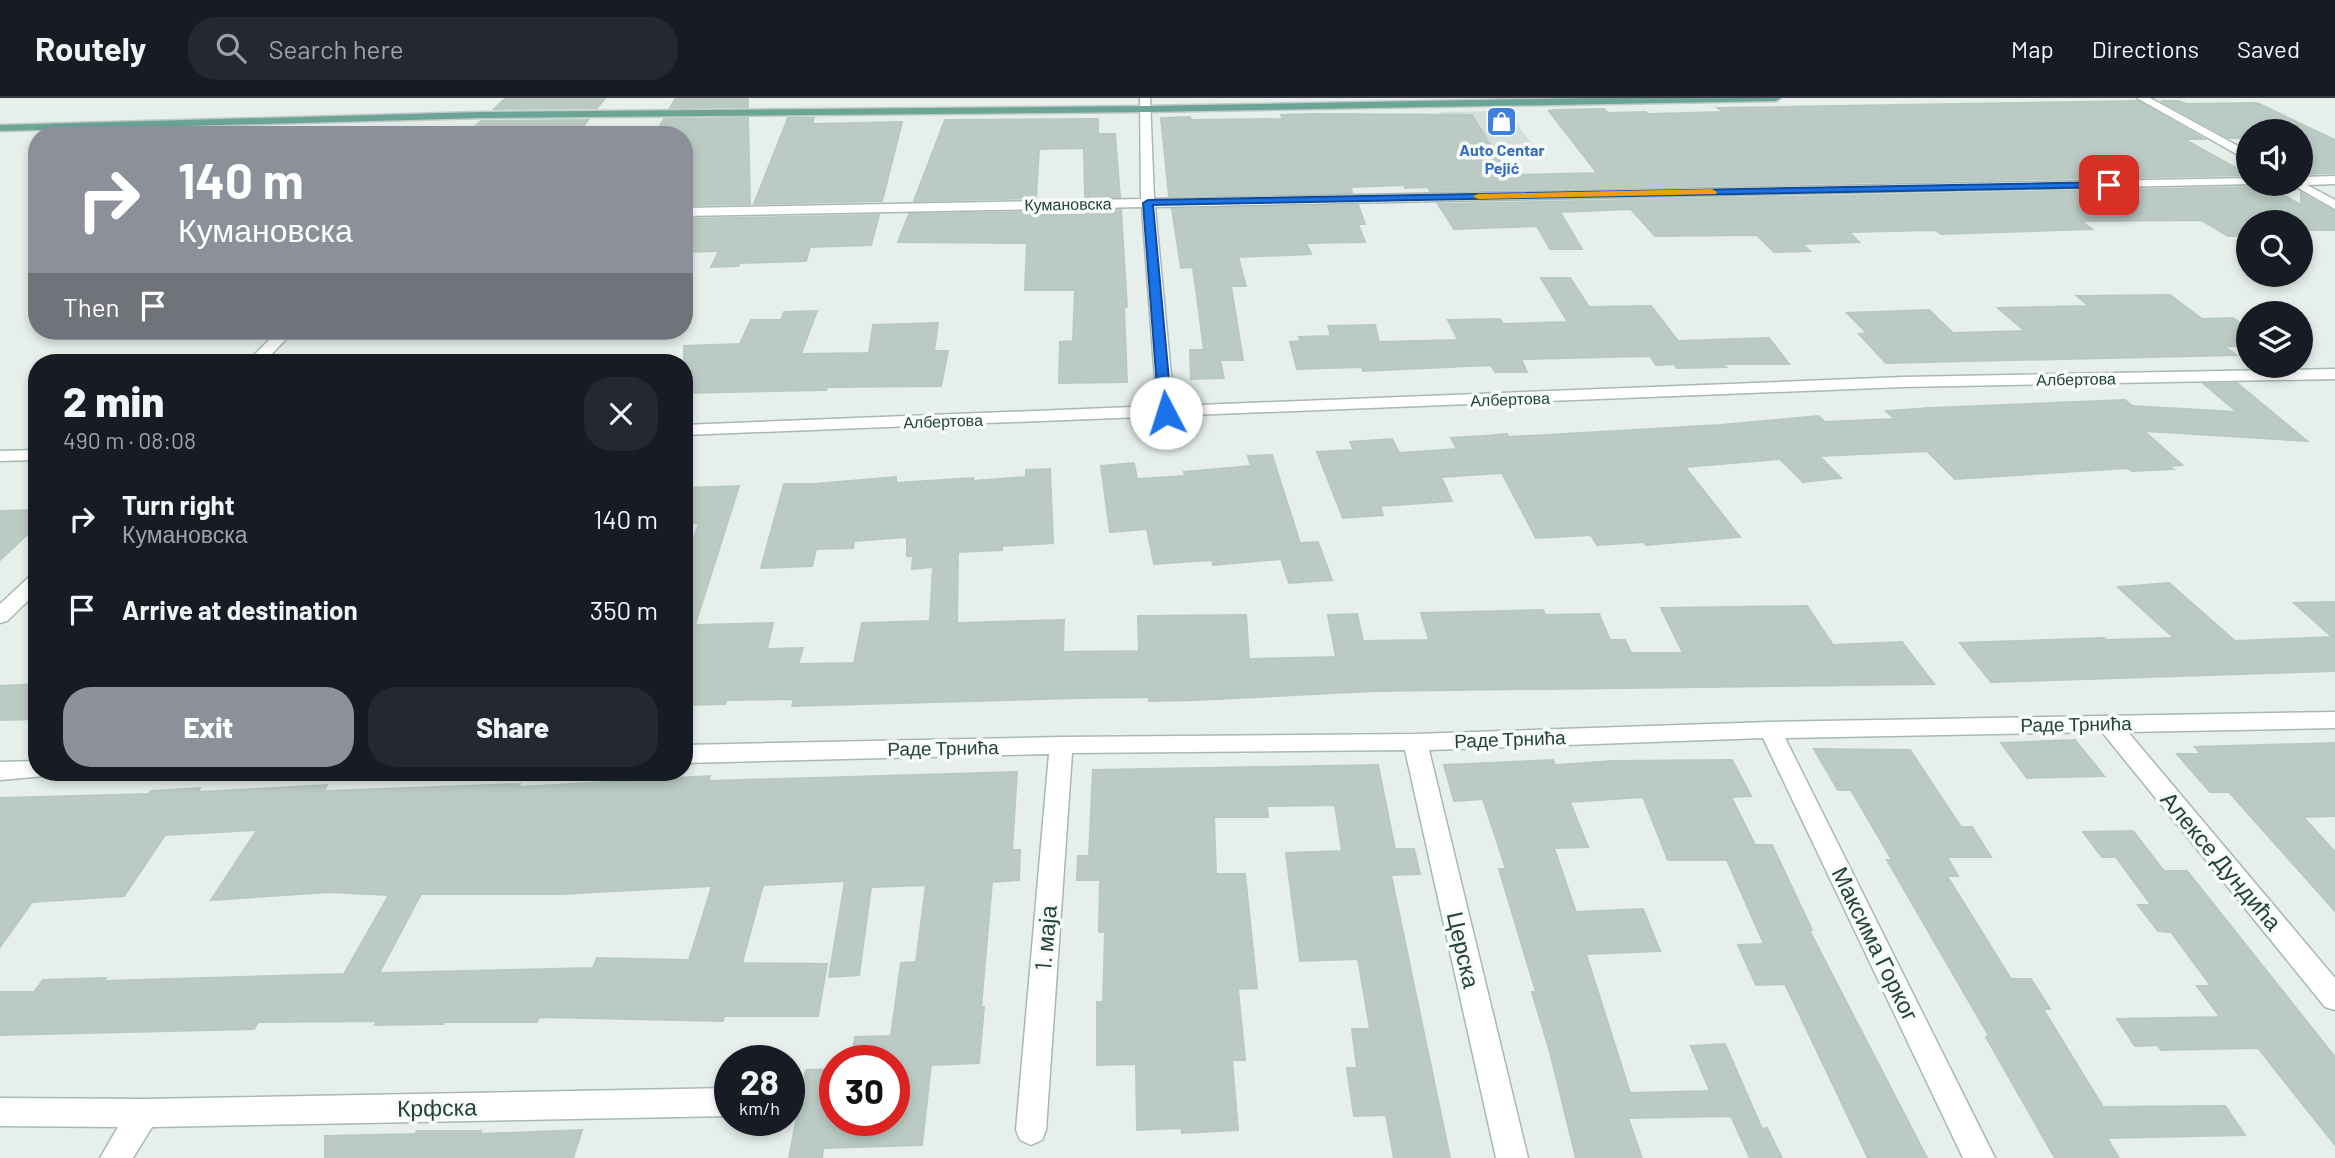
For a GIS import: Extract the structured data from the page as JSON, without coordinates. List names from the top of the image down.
{
  "streets": {
    "street": [
      "Кумановска",
      "Албертова",
      "Раде Трнића",
      "Алексе Дундића",
      "1. маја",
      "Максима Горког",
      "Церска",
      "Крфска"
    ]
  },
  "crossings": [
    ["Раде Трнића", "Алексе Дундића"],
    ["Раде Трнића", "1. маја"],
    ["Раде Трнића", "Максима Горког"],
    ["Раде Трнића", "Церска"]
  ],
  "places": {
    "shop": ["Auto Centar Pejić"]
  },
  "page": {
    "header": "Routely",
    "search": "Search here",
    "nav": ["Map", "Directions", "Saved"],
    "turn": ["140 m", "Кумановска"],
    "then": "Then",
    "heading": ["2 min", "490 m · 08:08"],
    "list": [
      {
        "name": "Turn right",
        "note": "Кумановска",
        "value": "140 m"
      },
      {
        "name": "Arrive at destination",
        "value": "350 m"
      }
    ],
    "buttons": ["Exit", "Share"],
    "speed": "28 km/h",
    "limit": "30"
  }
}
